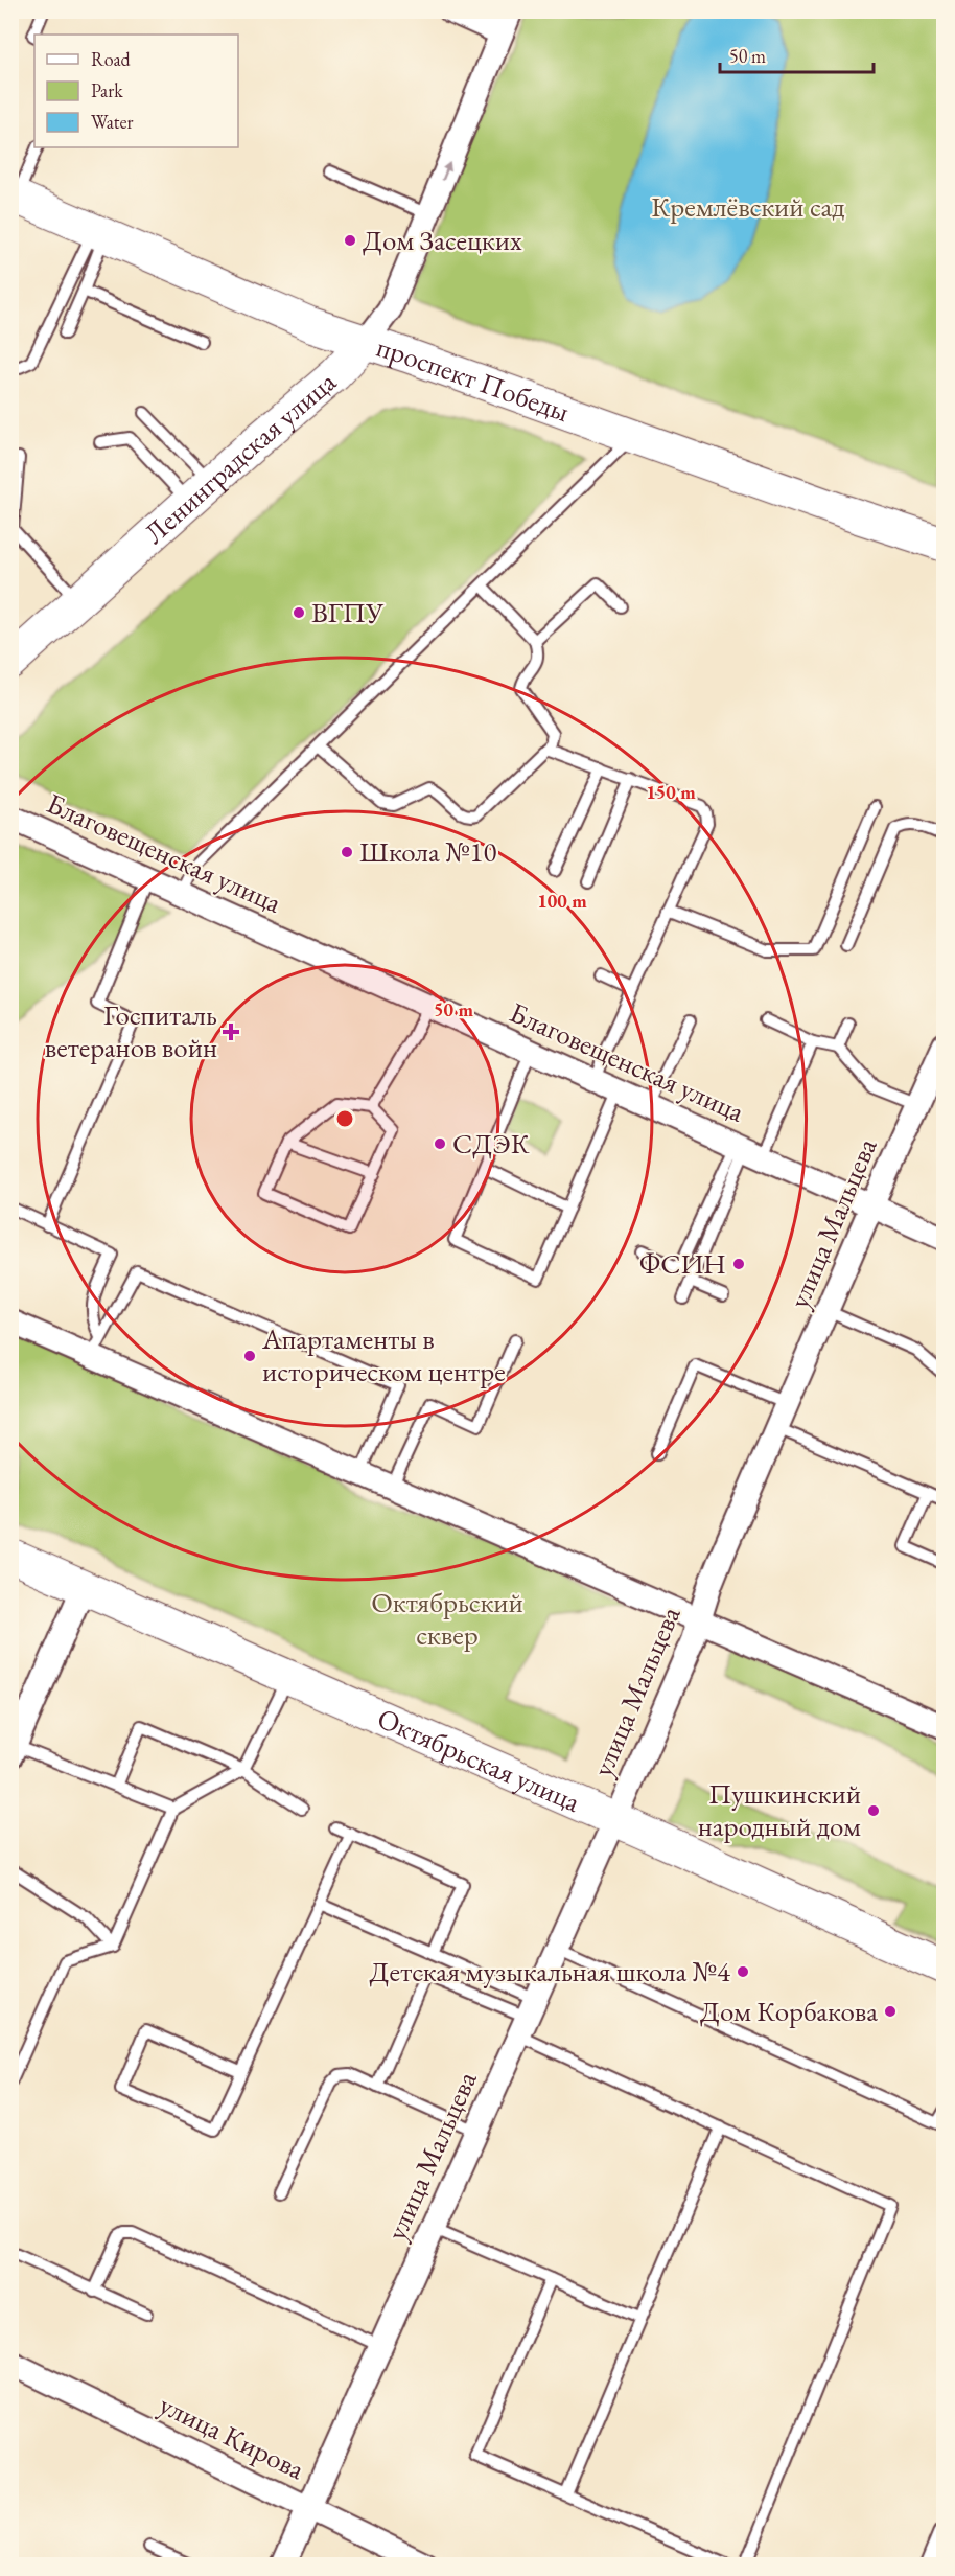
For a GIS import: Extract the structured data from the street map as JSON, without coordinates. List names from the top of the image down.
{
  "streets": {
    "main road": ["проспект Победы", "Ленинградская улица", "Октябрьская улица"],
    "street": ["Благовещенская улица", "улица Мальцева", "улица Кирова"]
  },
  "crossings": [
    ["проспект Победы", "Ленинградская улица"],
    ["Благовещенская улица", "улица Мальцева"],
    ["улица Мальцева", "Октябрьская улица"],
    ["улица Мальцева", "улица Кирова"]
  ],
  "parks": ["Кремлёвский сад", "Октябрьский сквер"],
  "places": {
    "other": [
      "Дом Засецких",
      "ВГПУ",
      "Школа №10",
      "СДЭК",
      "ФСИН",
      "Апартаменты в историческом центре",
      "Пушкинский народный дом",
      "Детская музыкальная школа №4",
      "Дом Корбакова"
    ],
    "health": ["Госпиталь ветеранов войн"]
  },
  "legend": ["Road", "Park", "Water"],
  "scale_bar": "50 m",
  "rings": ["150 m", "100 m", "50 m"]
}
